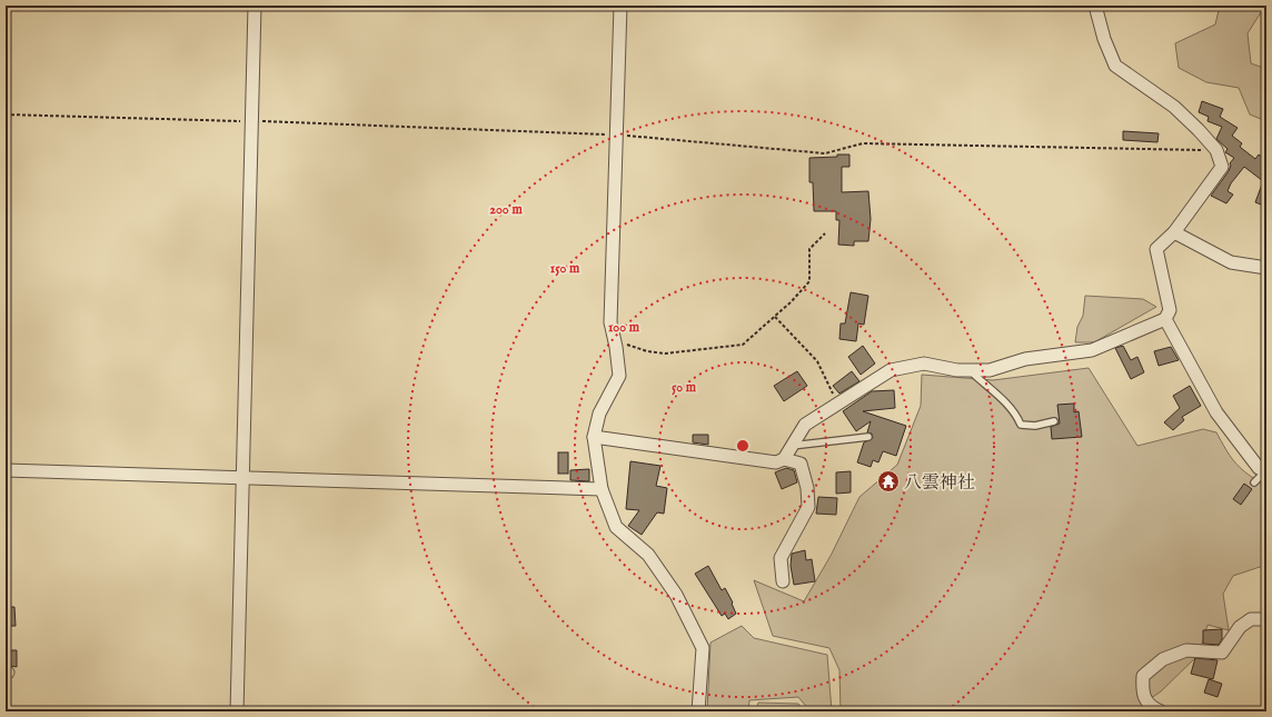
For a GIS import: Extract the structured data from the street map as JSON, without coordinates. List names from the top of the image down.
{
  "places": {
    "temple": ["八雲神社"]
  },
  "rings": [
    "200 m",
    "150 m",
    "100 m",
    "50 m"
  ]
}
